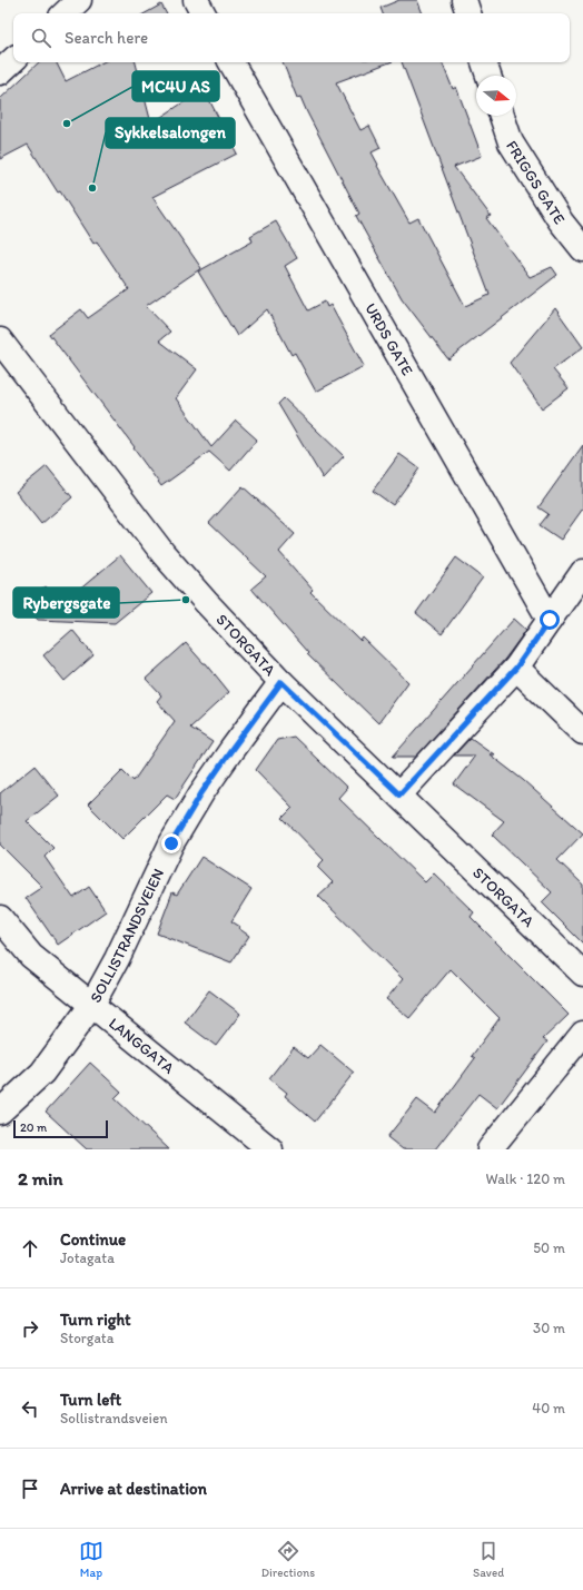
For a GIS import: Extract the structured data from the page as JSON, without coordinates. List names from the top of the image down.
{
  "streets": {
    "street": [
      "FRIGGS GATE",
      "URDS GATE",
      "STORGATA",
      "SOLLISTRANDSVEIEN",
      "LANGGATA"
    ]
  },
  "crossings": [
    ["STORGATA", "SOLLISTRANDSVEIEN"],
    ["SOLLISTRANDSVEIEN", "LANGGATA"]
  ],
  "places": ["MC4U AS", "Sykkelsalongen", "Rybergsgate"],
  "scale_bar": "20 m",
  "north": "right",
  "page": {
    "search": "Search here",
    "scale": "20 m",
    "heading": ["2 min", "Walk · 120 m"],
    "list": [
      ["Continue", "Jotagata", "50 m"],
      ["Turn right", "Storgata", "30 m"],
      ["Turn left", "Sollistrandsveien", "40 m"],
      "Arrive at destination"
    ],
    "nav": ["Map", "Directions", "Saved"]
  }
}
